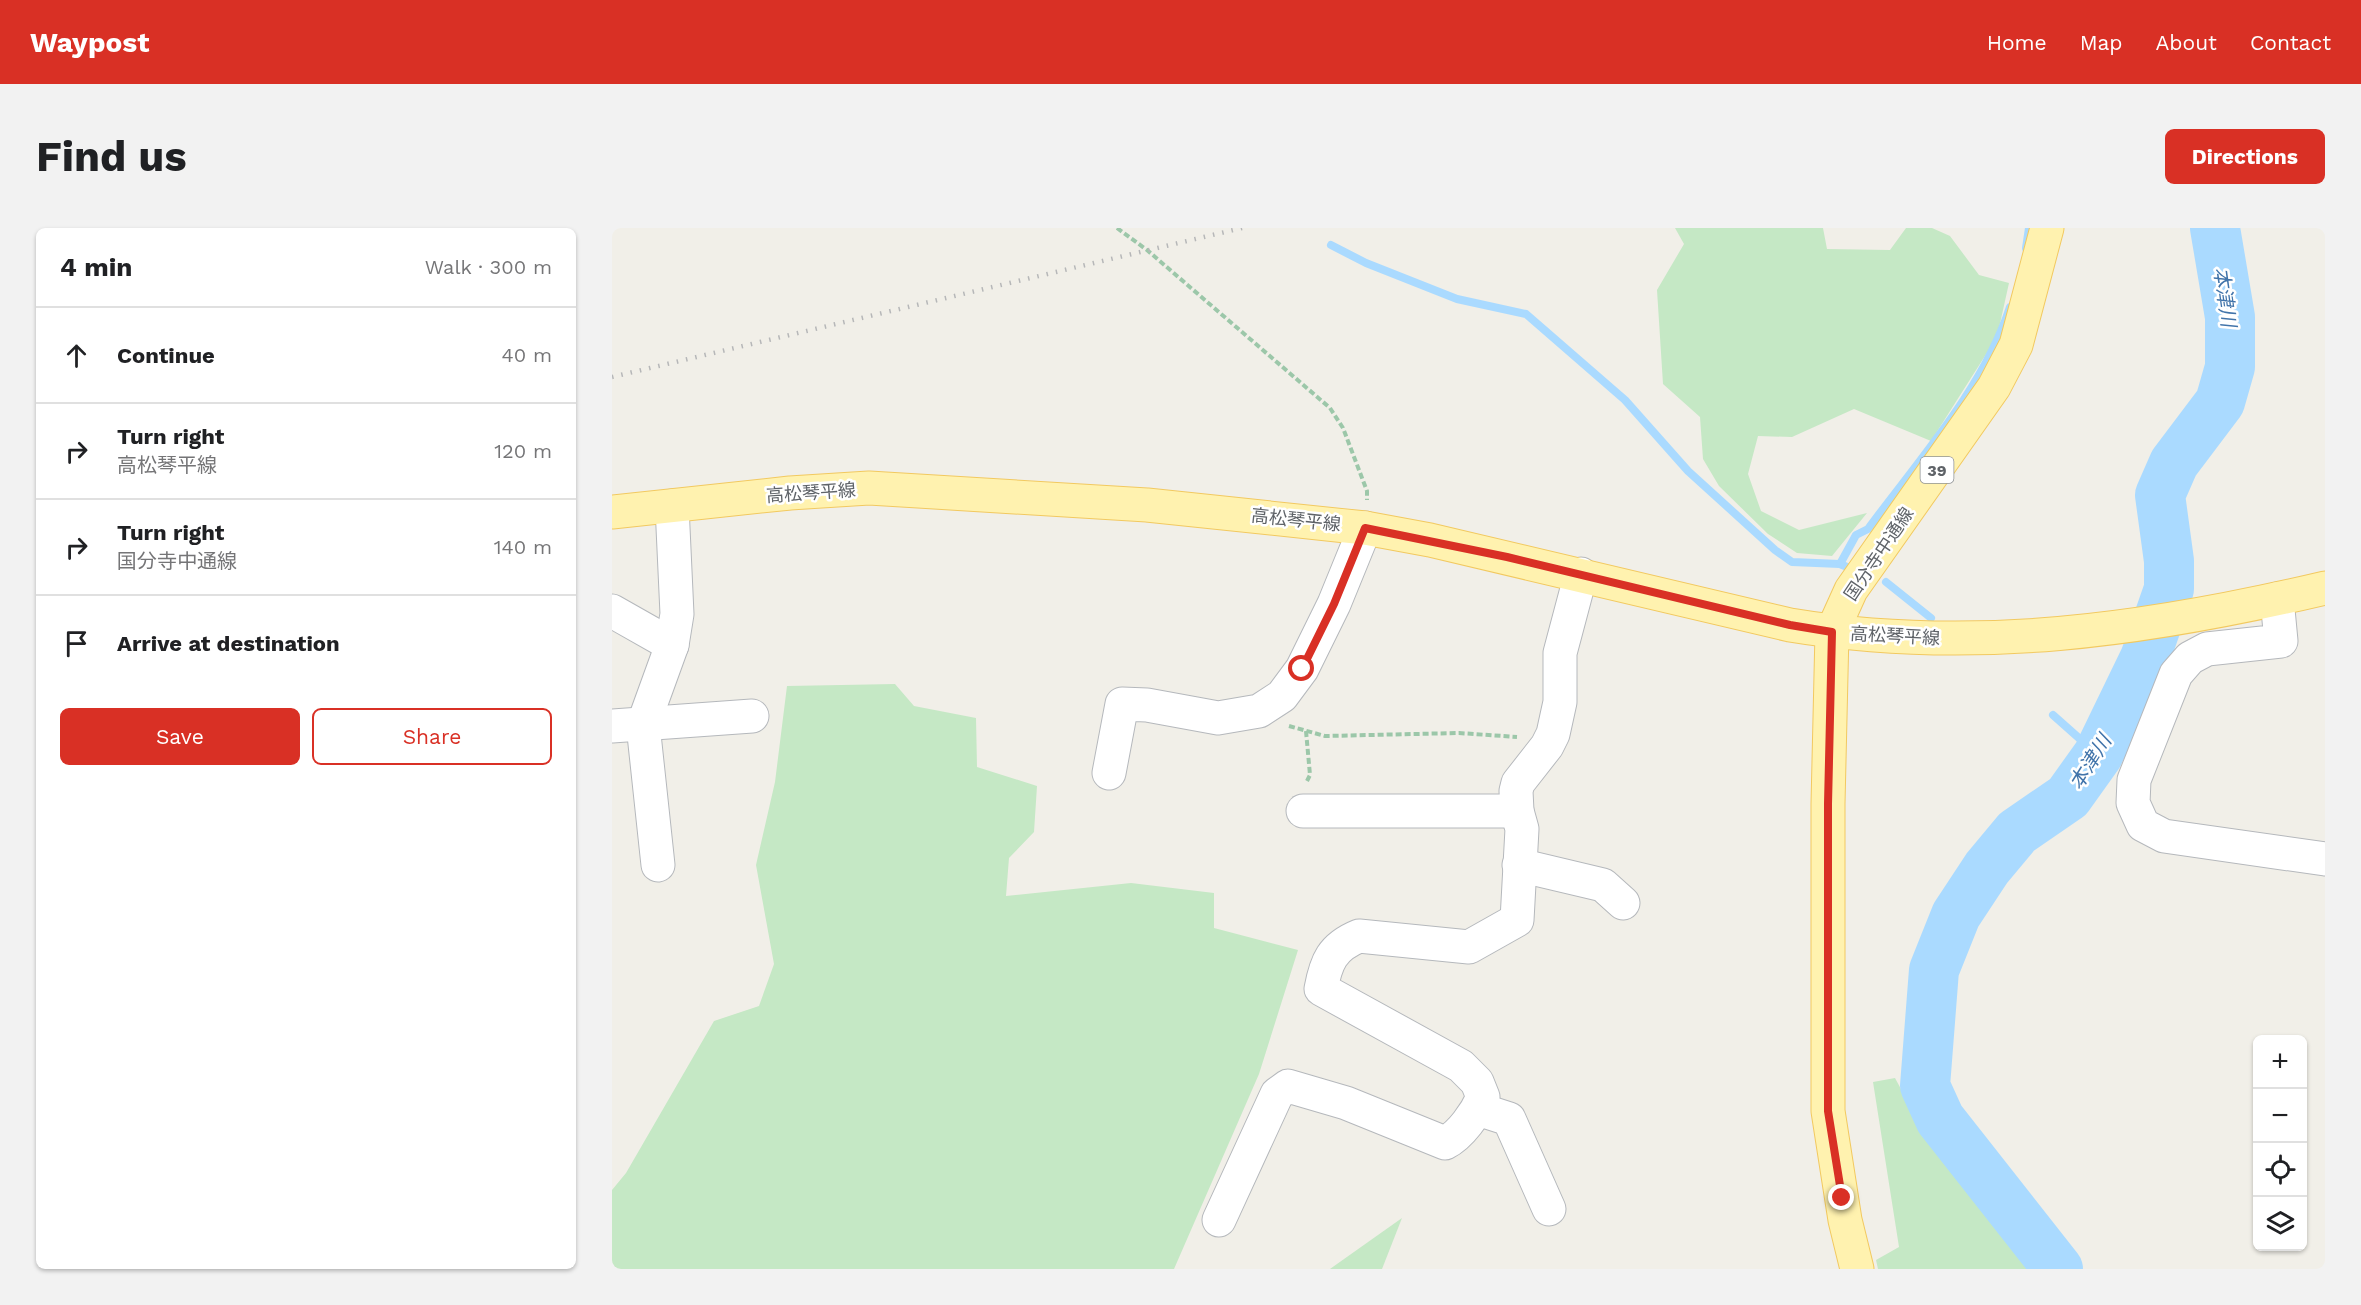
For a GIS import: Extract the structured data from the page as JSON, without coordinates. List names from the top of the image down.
{
  "streets": {
    "main road": ["39", "高松琴平線", "国分寺中通線"]
  },
  "crossings": [
    ["高松琴平線", "国分寺中通線"]
  ],
  "water": ["本津川"],
  "page": {
    "header": "Waypost",
    "nav": [
      "Home",
      "Map",
      "About",
      "Contact"
    ],
    "buttons": [
      "Directions",
      ["Save", "Share"]
    ],
    "title": "Find us",
    "heading": ["4 min", "Walk · 300 m"],
    "list": [
      ["Continue", "40 m"],
      ["Turn right", "高松琴平線", "120 m"],
      ["Turn right", "国分寺中通線", "140 m"],
      "Arrive at destination"
    ],
    "map_buttons": ["+", "−"]
  }
}
